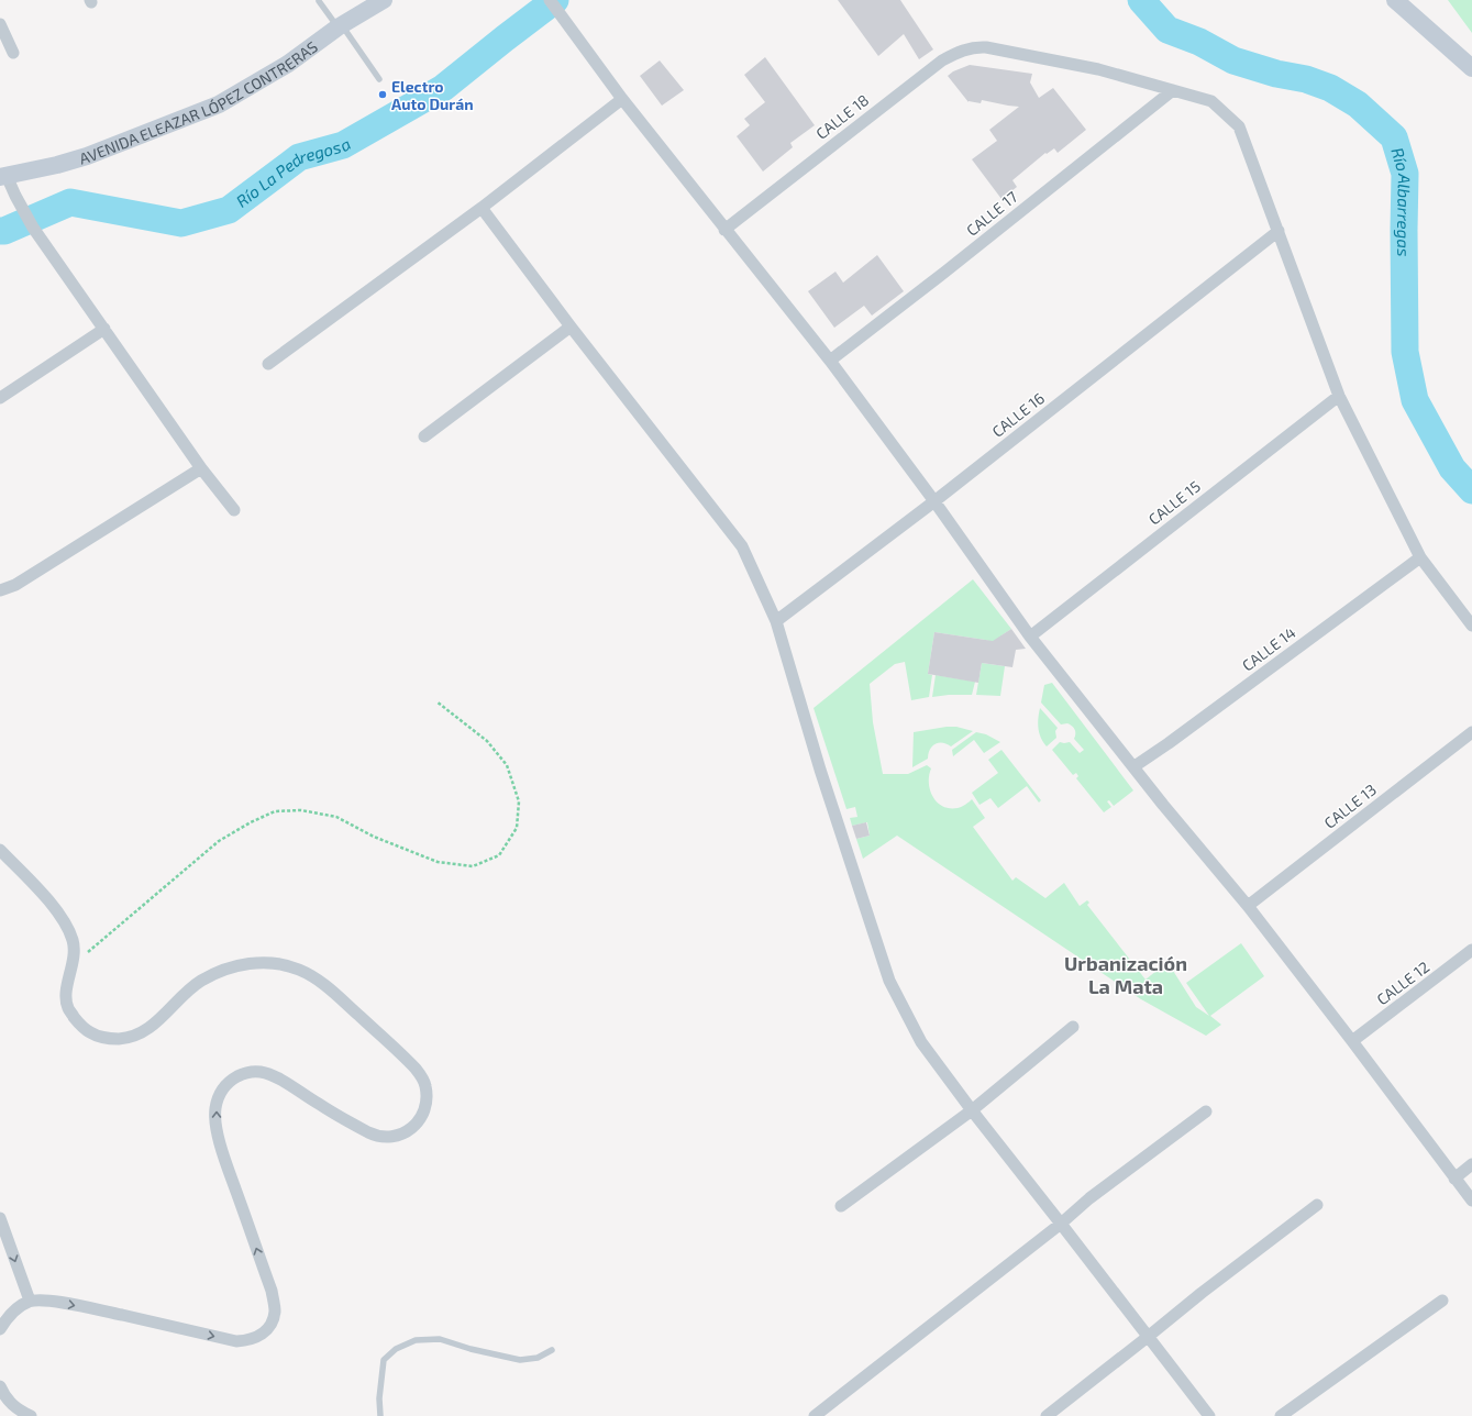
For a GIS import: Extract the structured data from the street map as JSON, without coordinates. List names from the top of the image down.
{
  "streets": {
    "street": [
      "AVENIDA ELEAZAR LÓPEZ CONTRERAS",
      "CALLE 18",
      "CALLE 17",
      "CALLE 16",
      "CALLE 15",
      "CALLE 14",
      "CALLE 13",
      "CALLE 12"
    ]
  },
  "crossings": [
    ["CALLE 18", "CALLE 17"],
    ["CALLE 18", "CALLE 16"],
    ["CALLE 18", "CALLE 15"],
    ["CALLE 18", "CALLE 14"]
  ],
  "districts": ["Urbanización La Mata"],
  "water": ["Río La Pedregosa", "Río Albarregas"],
  "places": ["Electro Auto Durán"]
}
